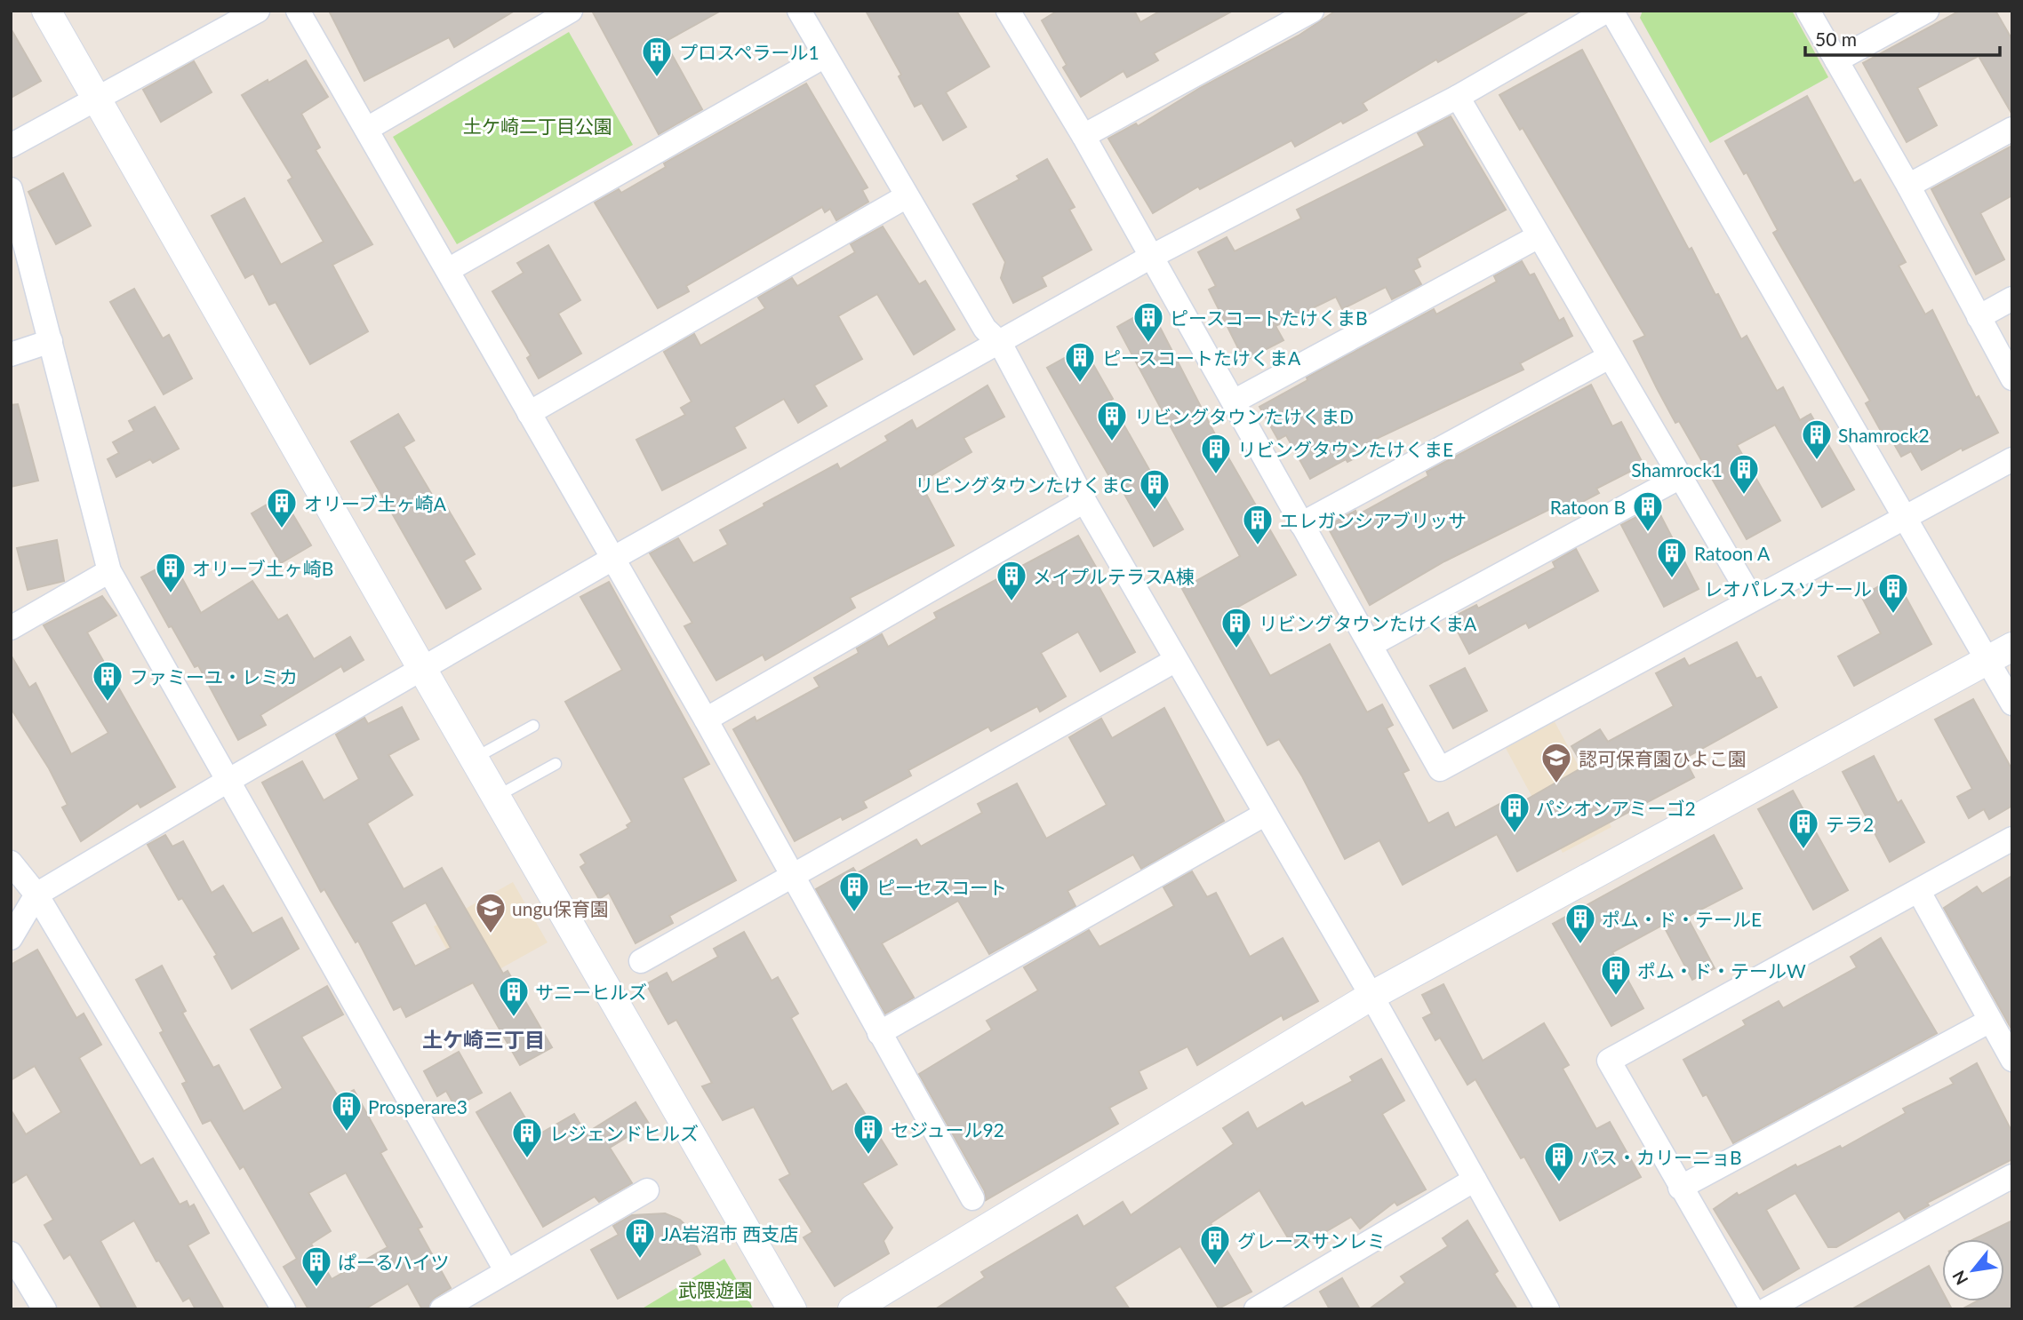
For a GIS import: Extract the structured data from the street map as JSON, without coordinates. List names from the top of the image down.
{
  "districts": ["土ケ崎三丁目"],
  "parks": ["土ケ崎二丁目公園", "武隈遊園"],
  "places": {
    "building": [
      "プロスペラール1",
      "ピースコートたけくまB",
      "ピースコートたけくまA",
      "リビングタウンたけくまD",
      "Shamrock2",
      "リビングタウンたけくまE",
      "Shamrock1",
      "リビングタウンたけくまC",
      "オリーブ土ヶ崎A",
      "Ratoon B",
      "エレガンシアブリッサ",
      "Ratoon A",
      "オリーブ土ヶ崎B",
      "メイプルテラスA棟",
      "レオパレスソナール",
      "リビングタウンたけくまA",
      "ファミーユ・レミカ",
      "パシオンアミーゴ2",
      "テラ2",
      "ピーセスコート",
      "ポム・ド・テールE",
      "ポム・ド・テールW",
      "サニーヒルズ",
      "Prosperare3",
      "セジュール92",
      "レジェンドヒルズ",
      "パス・カリーニョB",
      "JA岩沼市 西支店",
      "グレースサンレミ",
      "ぱーるハイツ"
    ],
    "school or university": ["認可保育園ひよこ園", "ungu保育園"]
  },
  "scale_bar": "50 m",
  "north": "bottom left"
}
